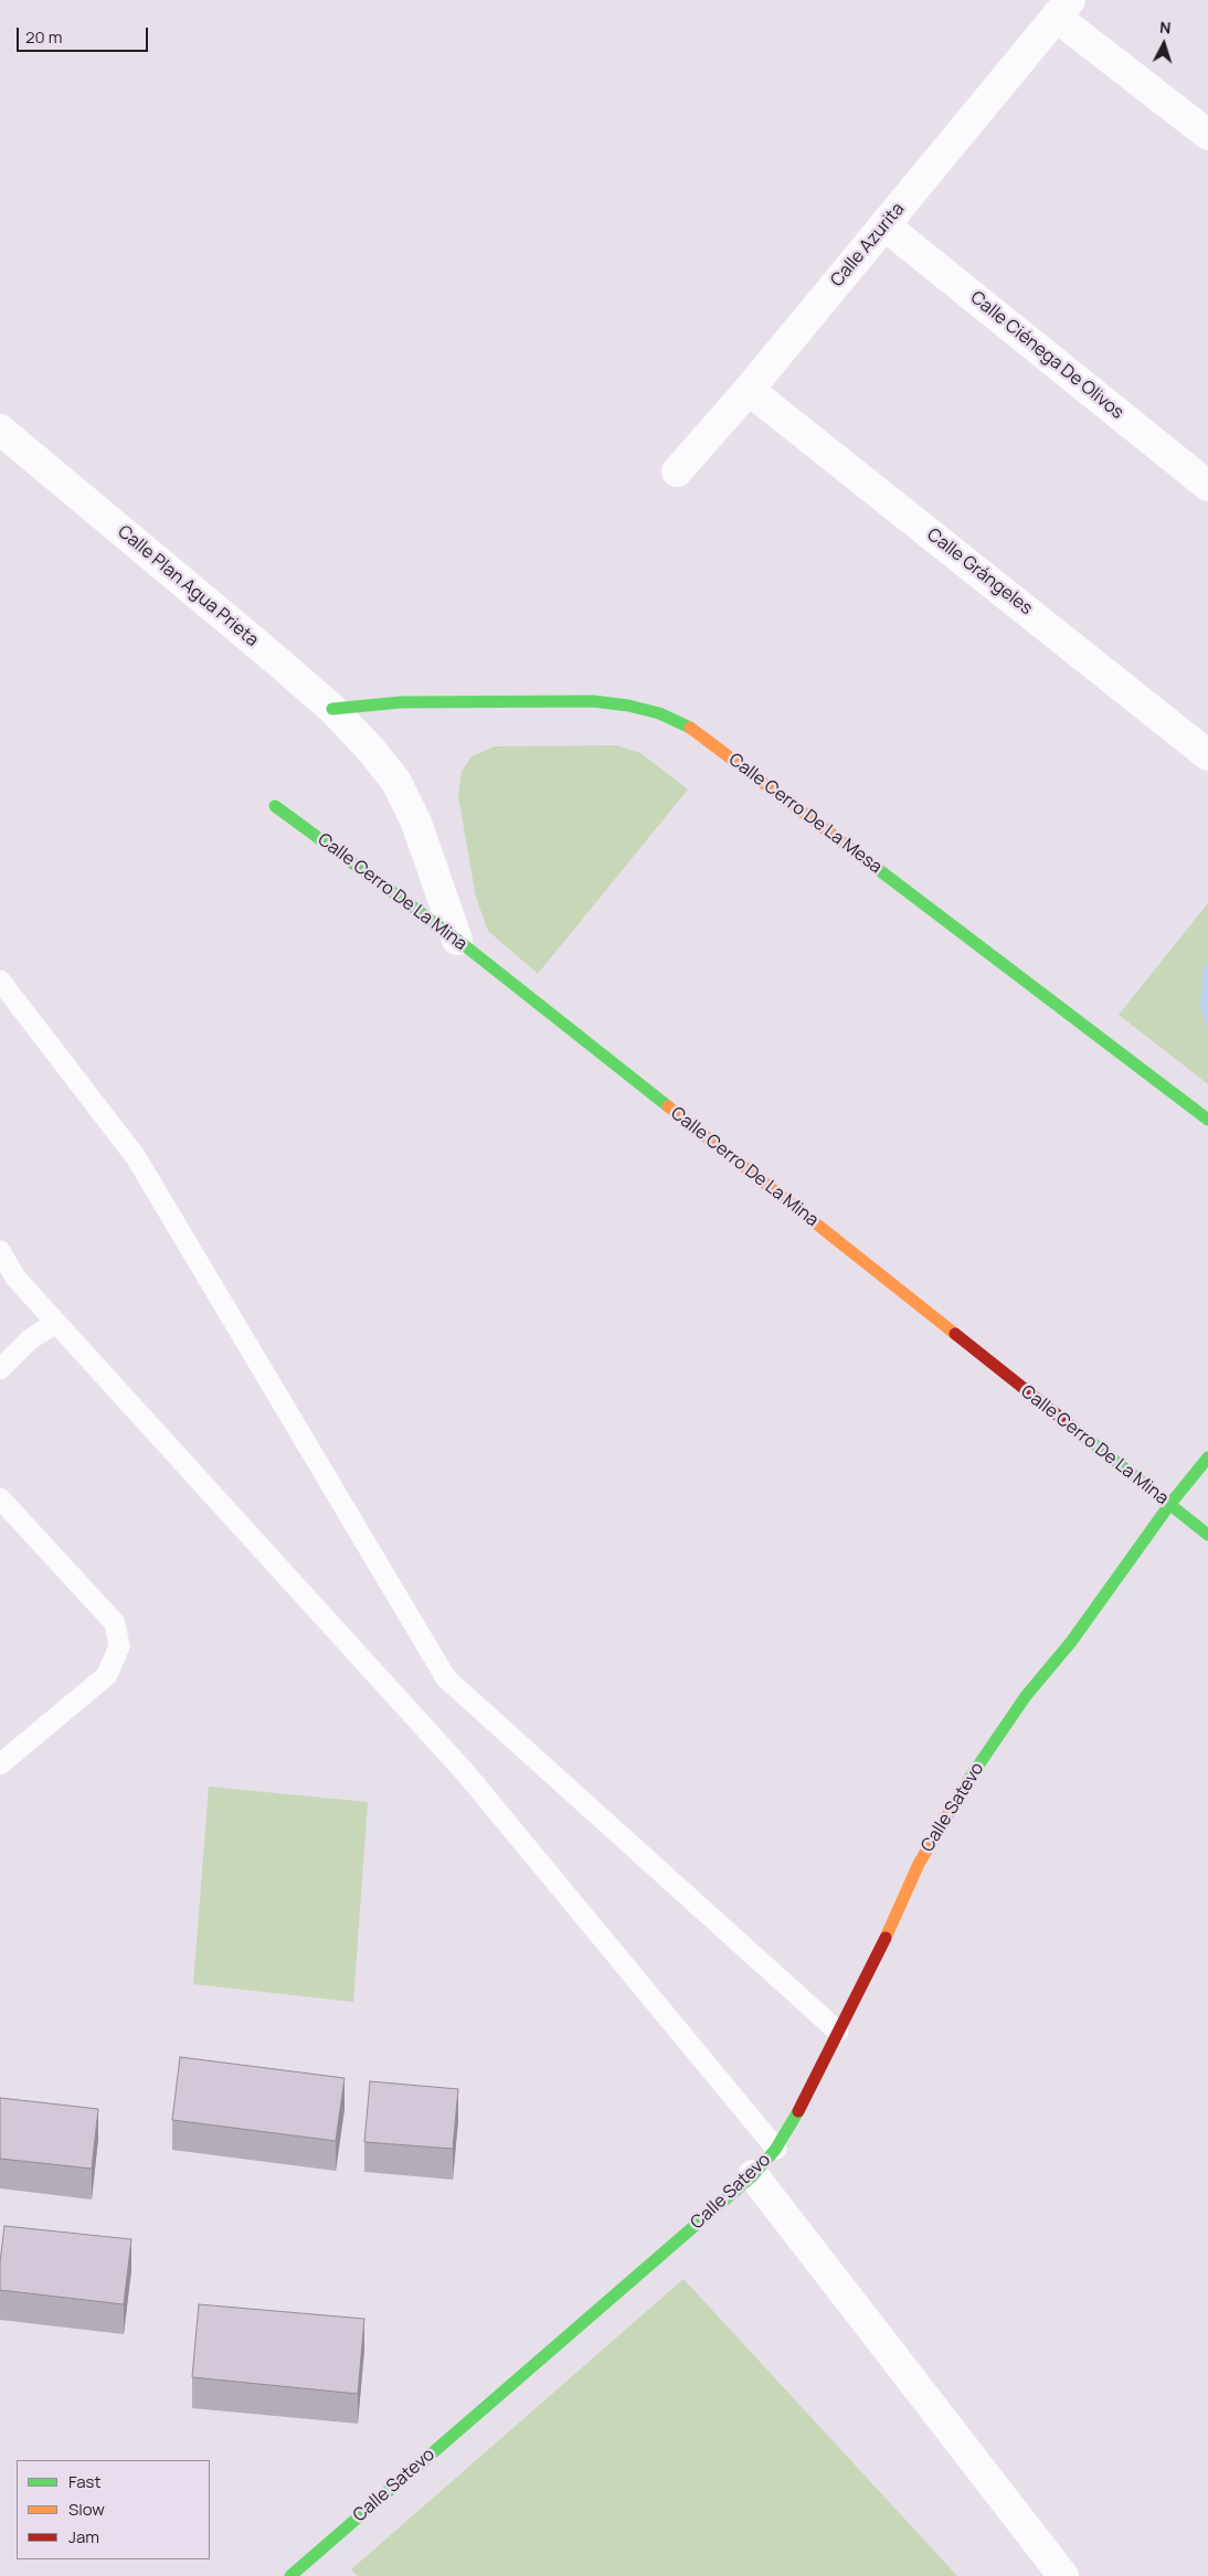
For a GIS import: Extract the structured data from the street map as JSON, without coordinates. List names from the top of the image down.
{
  "streets": {
    "street": [
      "Calle Azurita",
      "Calle Ciénega De Olivos",
      "Calle Grángeles",
      "Calle Plan Agua Prieta",
      "Calle Cerro De La Mesa",
      "Calle Cerro De La Mina",
      "Calle Satevo"
    ]
  },
  "crossings": [
    ["Calle Azurita", "Calle Ciénega De Olivos"],
    ["Calle Azurita", "Calle Grángeles"],
    ["Calle Plan Agua Prieta", "Calle Cerro De La Mesa"],
    ["Calle Plan Agua Prieta", "Calle Cerro De La Mina"],
    ["Calle Cerro De La Mina", "Calle Satevo"]
  ],
  "legend": ["Fast", "Slow", "Jam"],
  "scale_bar": "20 m",
  "north": "top"
}
